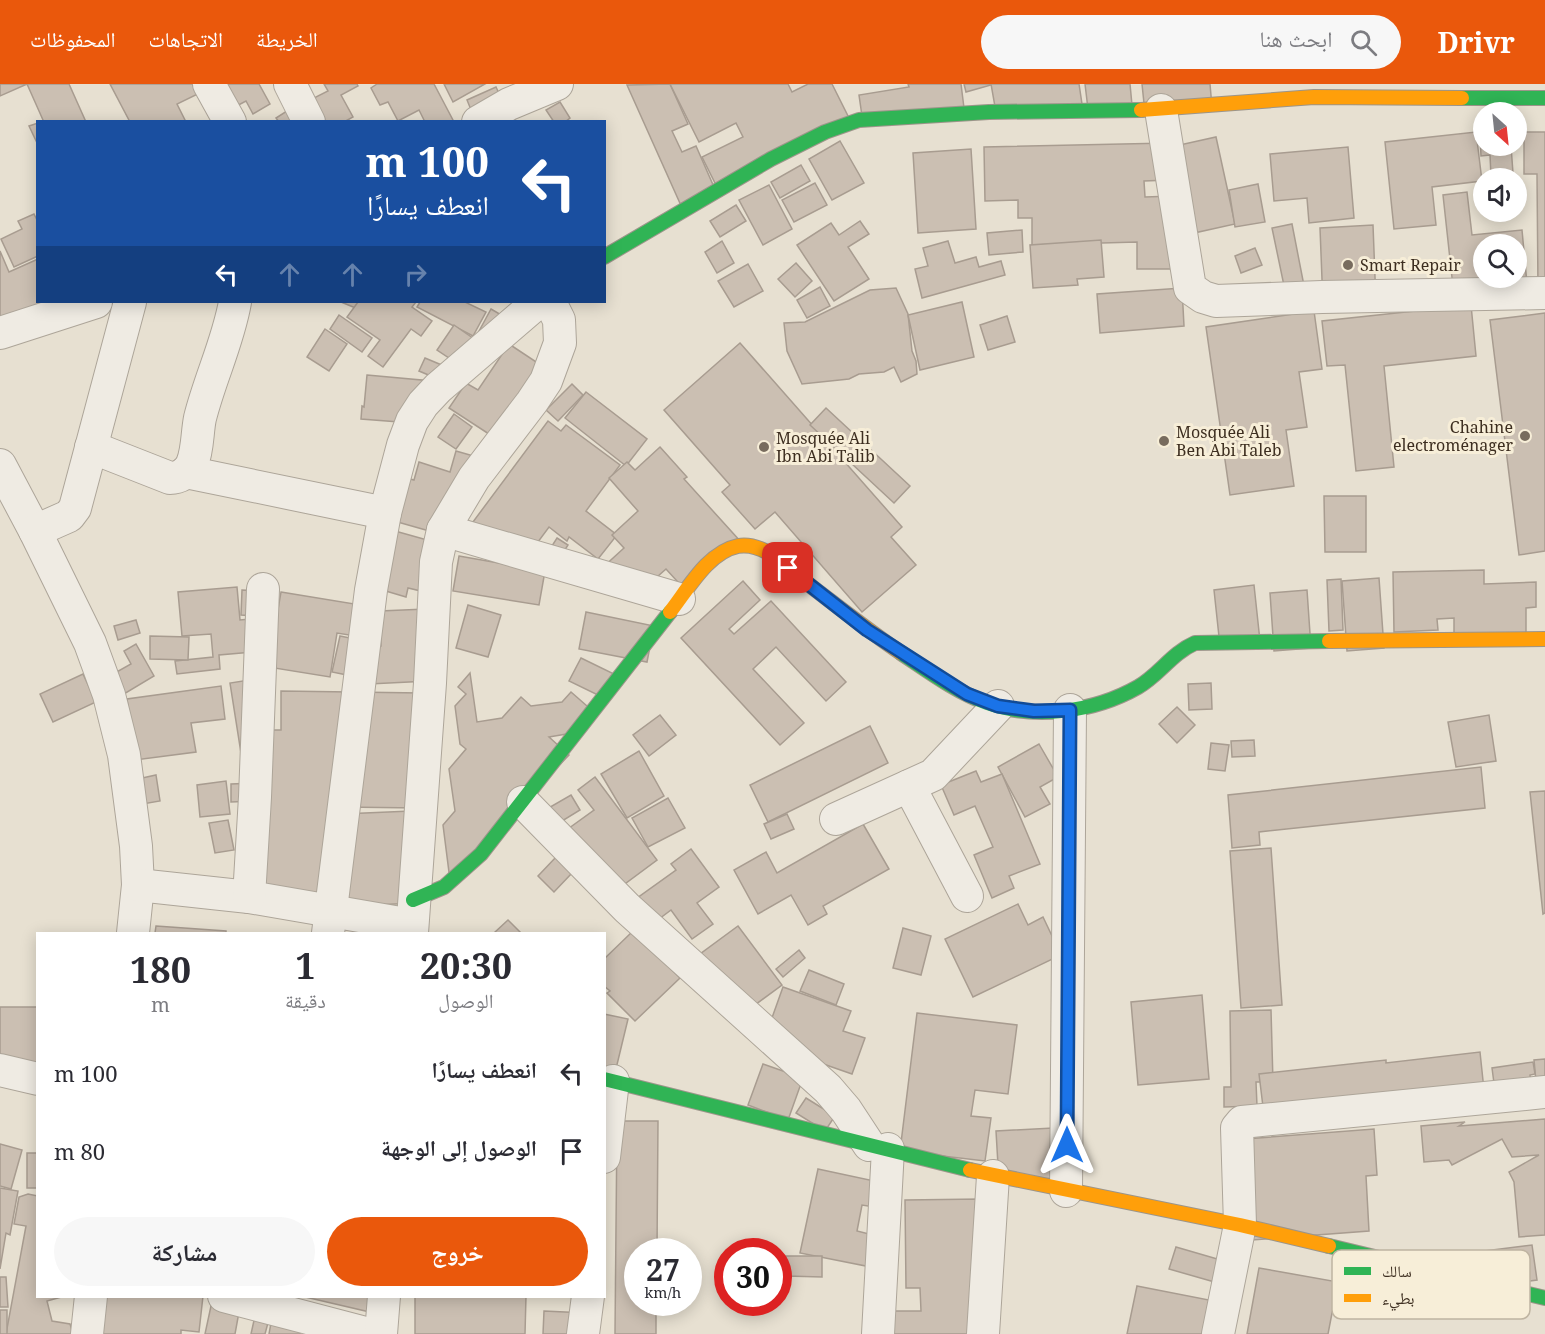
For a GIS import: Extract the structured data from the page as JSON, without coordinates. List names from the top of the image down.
{
  "places": [
    "Smart Repair",
    "Chahine electroménager",
    "Mosquée Ali Ben Abi Taleb",
    "Mosquée Ali Ibn Abi Talib"
  ],
  "legend": ["سالك", "بطيء"],
  "north": "bottom right",
  "page": {
    "header": "Drivr",
    "search": "ابحث هنا",
    "nav": ["الخريطة", "الاتجاهات", "المحفوظات"],
    "turn": ["100 m", "انعطف يسارًا"],
    "eta": [
      "20:30",
      "الوصول",
      "1",
      "دقيقة",
      "180",
      "m"
    ],
    "list": [
      {
        "name": "انعطف يسارًا",
        "value": "100 m"
      },
      {
        "name": "الوصول إلى الوجهة",
        "value": "80 m"
      }
    ],
    "buttons": ["خروج", "مشاركة"],
    "speed": "27 km/h",
    "limit": "30"
  }
}
